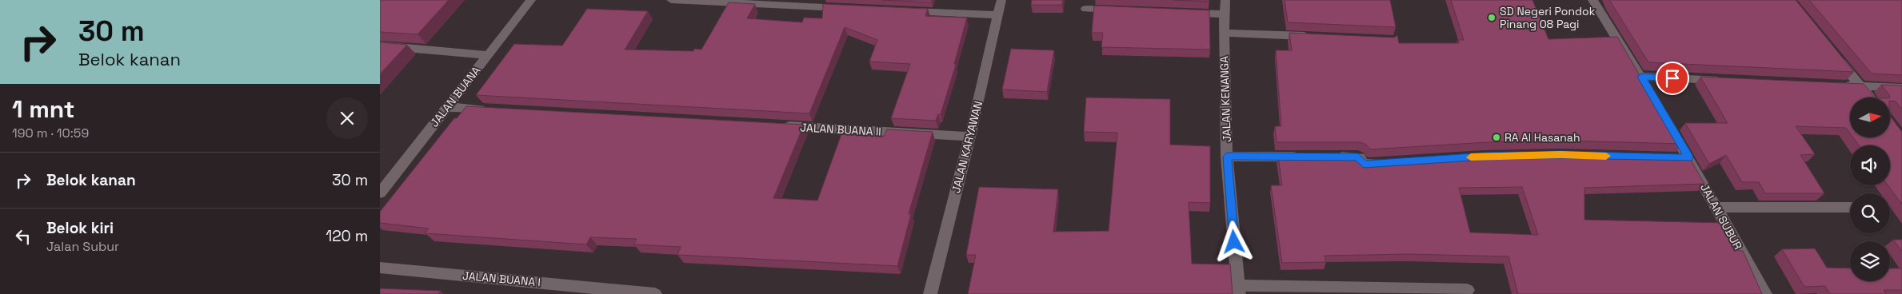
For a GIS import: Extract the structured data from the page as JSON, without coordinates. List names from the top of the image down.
{
  "streets": {
    "street": [
      "JALAN BUANA",
      "JALAN KENANGA",
      "JALAN BUANA II",
      "JALAN KARYAWAN",
      "JALAN SUBUR",
      "JALAN BUANA I"
    ]
  },
  "crossings": [
    ["JALAN BUANA II", "JALAN KARYAWAN"]
  ],
  "places": ["SD Negeri Pondok Pinang 08 Pagi", "RA Al Hasanah"],
  "north": "right",
  "page": {
    "turn": ["30 m", "Belok kanan"],
    "heading": ["1 mnt", "190 m · 10:59"],
    "list": [
      {
        "name": "Belok kanan",
        "value": "30 m"
      },
      {
        "name": "Belok kiri",
        "note": "Jalan Subur",
        "value": "120 m"
      }
    ]
  }
}
